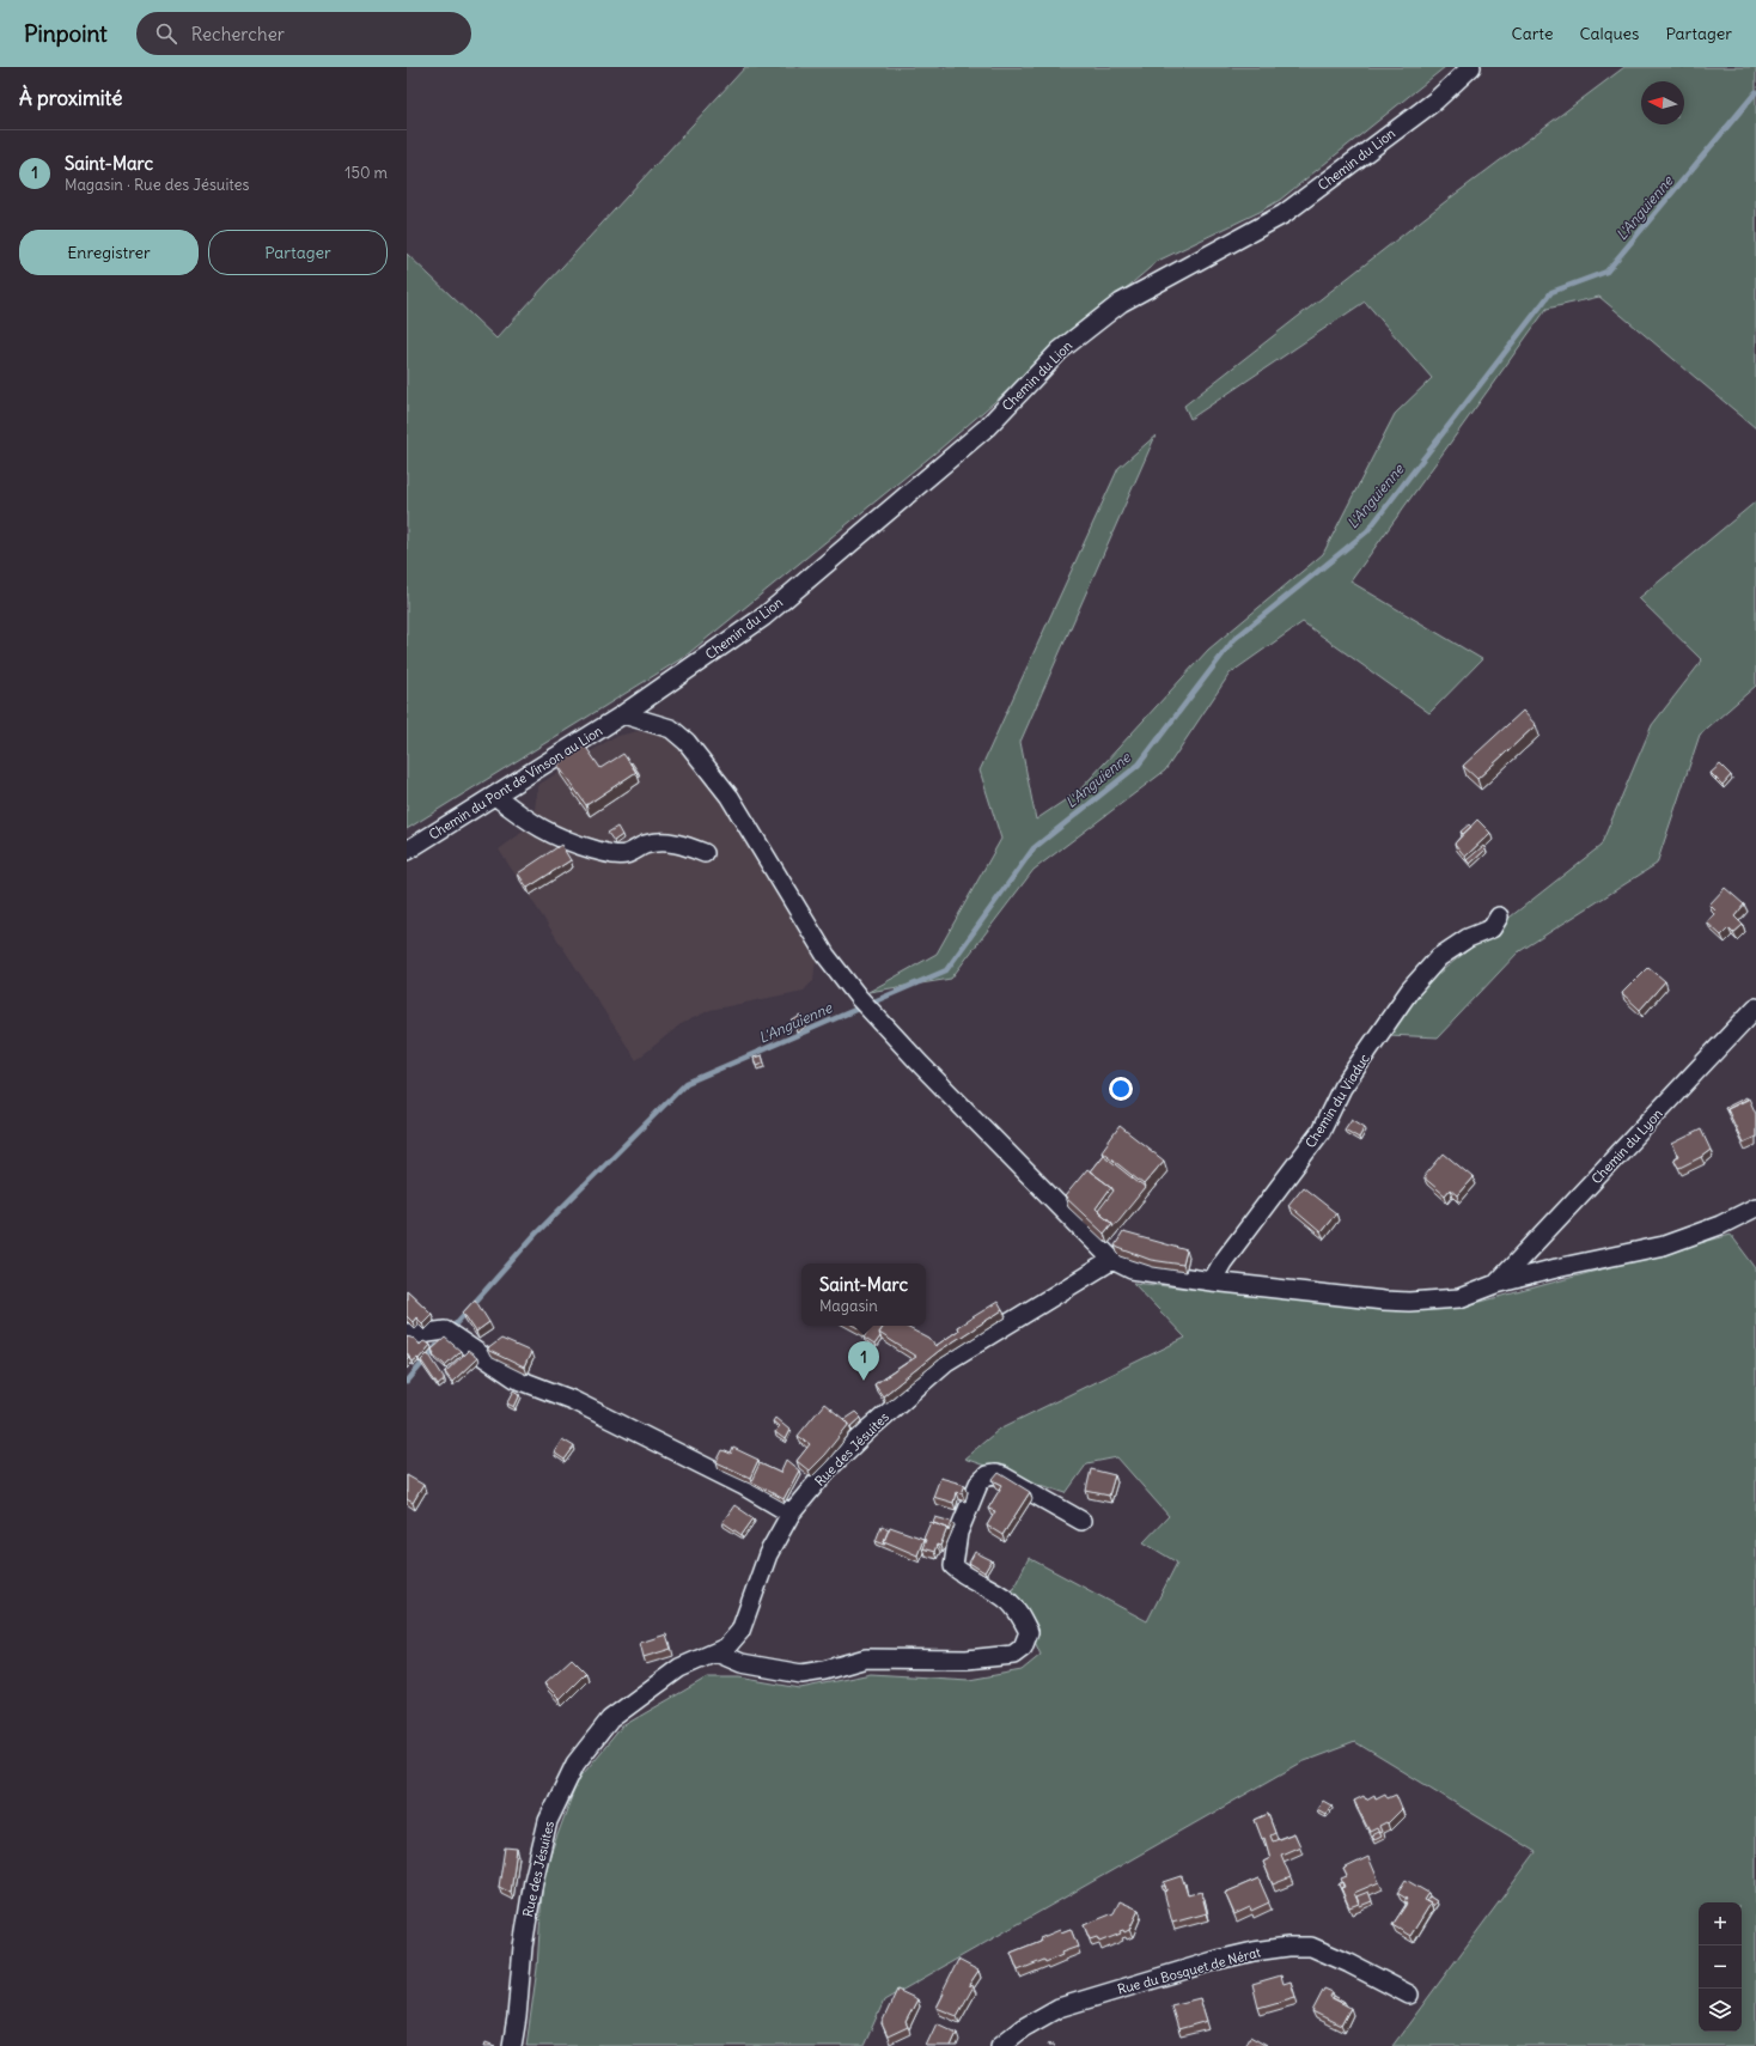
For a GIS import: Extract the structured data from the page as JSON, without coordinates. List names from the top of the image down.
{
  "streets": {
    "street": [
      "Chemin du Lion",
      "Chemin du Pont de Vinson au Lion",
      "Chemin du Viaduc",
      "Chemin du Lyon",
      "Rue des Jésuites",
      "Rue du Bosquet de Nérat"
    ]
  },
  "crossings": [
    ["Chemin du Lion", "Chemin du Pont de Vinson au Lion"]
  ],
  "water": ["L'Anguienne"],
  "north": "left",
  "page": {
    "header": "Pinpoint",
    "search": "Rechercher",
    "nav": ["Carte", "Calques", "Partager"],
    "heading": "À proximité",
    "list": [
      {
        "mark": "1",
        "name": "Saint-Marc",
        "note": "Magasin · Rue des Jésuites",
        "value": "150 m"
      }
    ],
    "buttons": ["Enregistrer", "Partager"],
    "popup": ["Saint-Marc", "Magasin"],
    "pins": "1",
    "map_buttons": ["+", "−"]
  }
}
